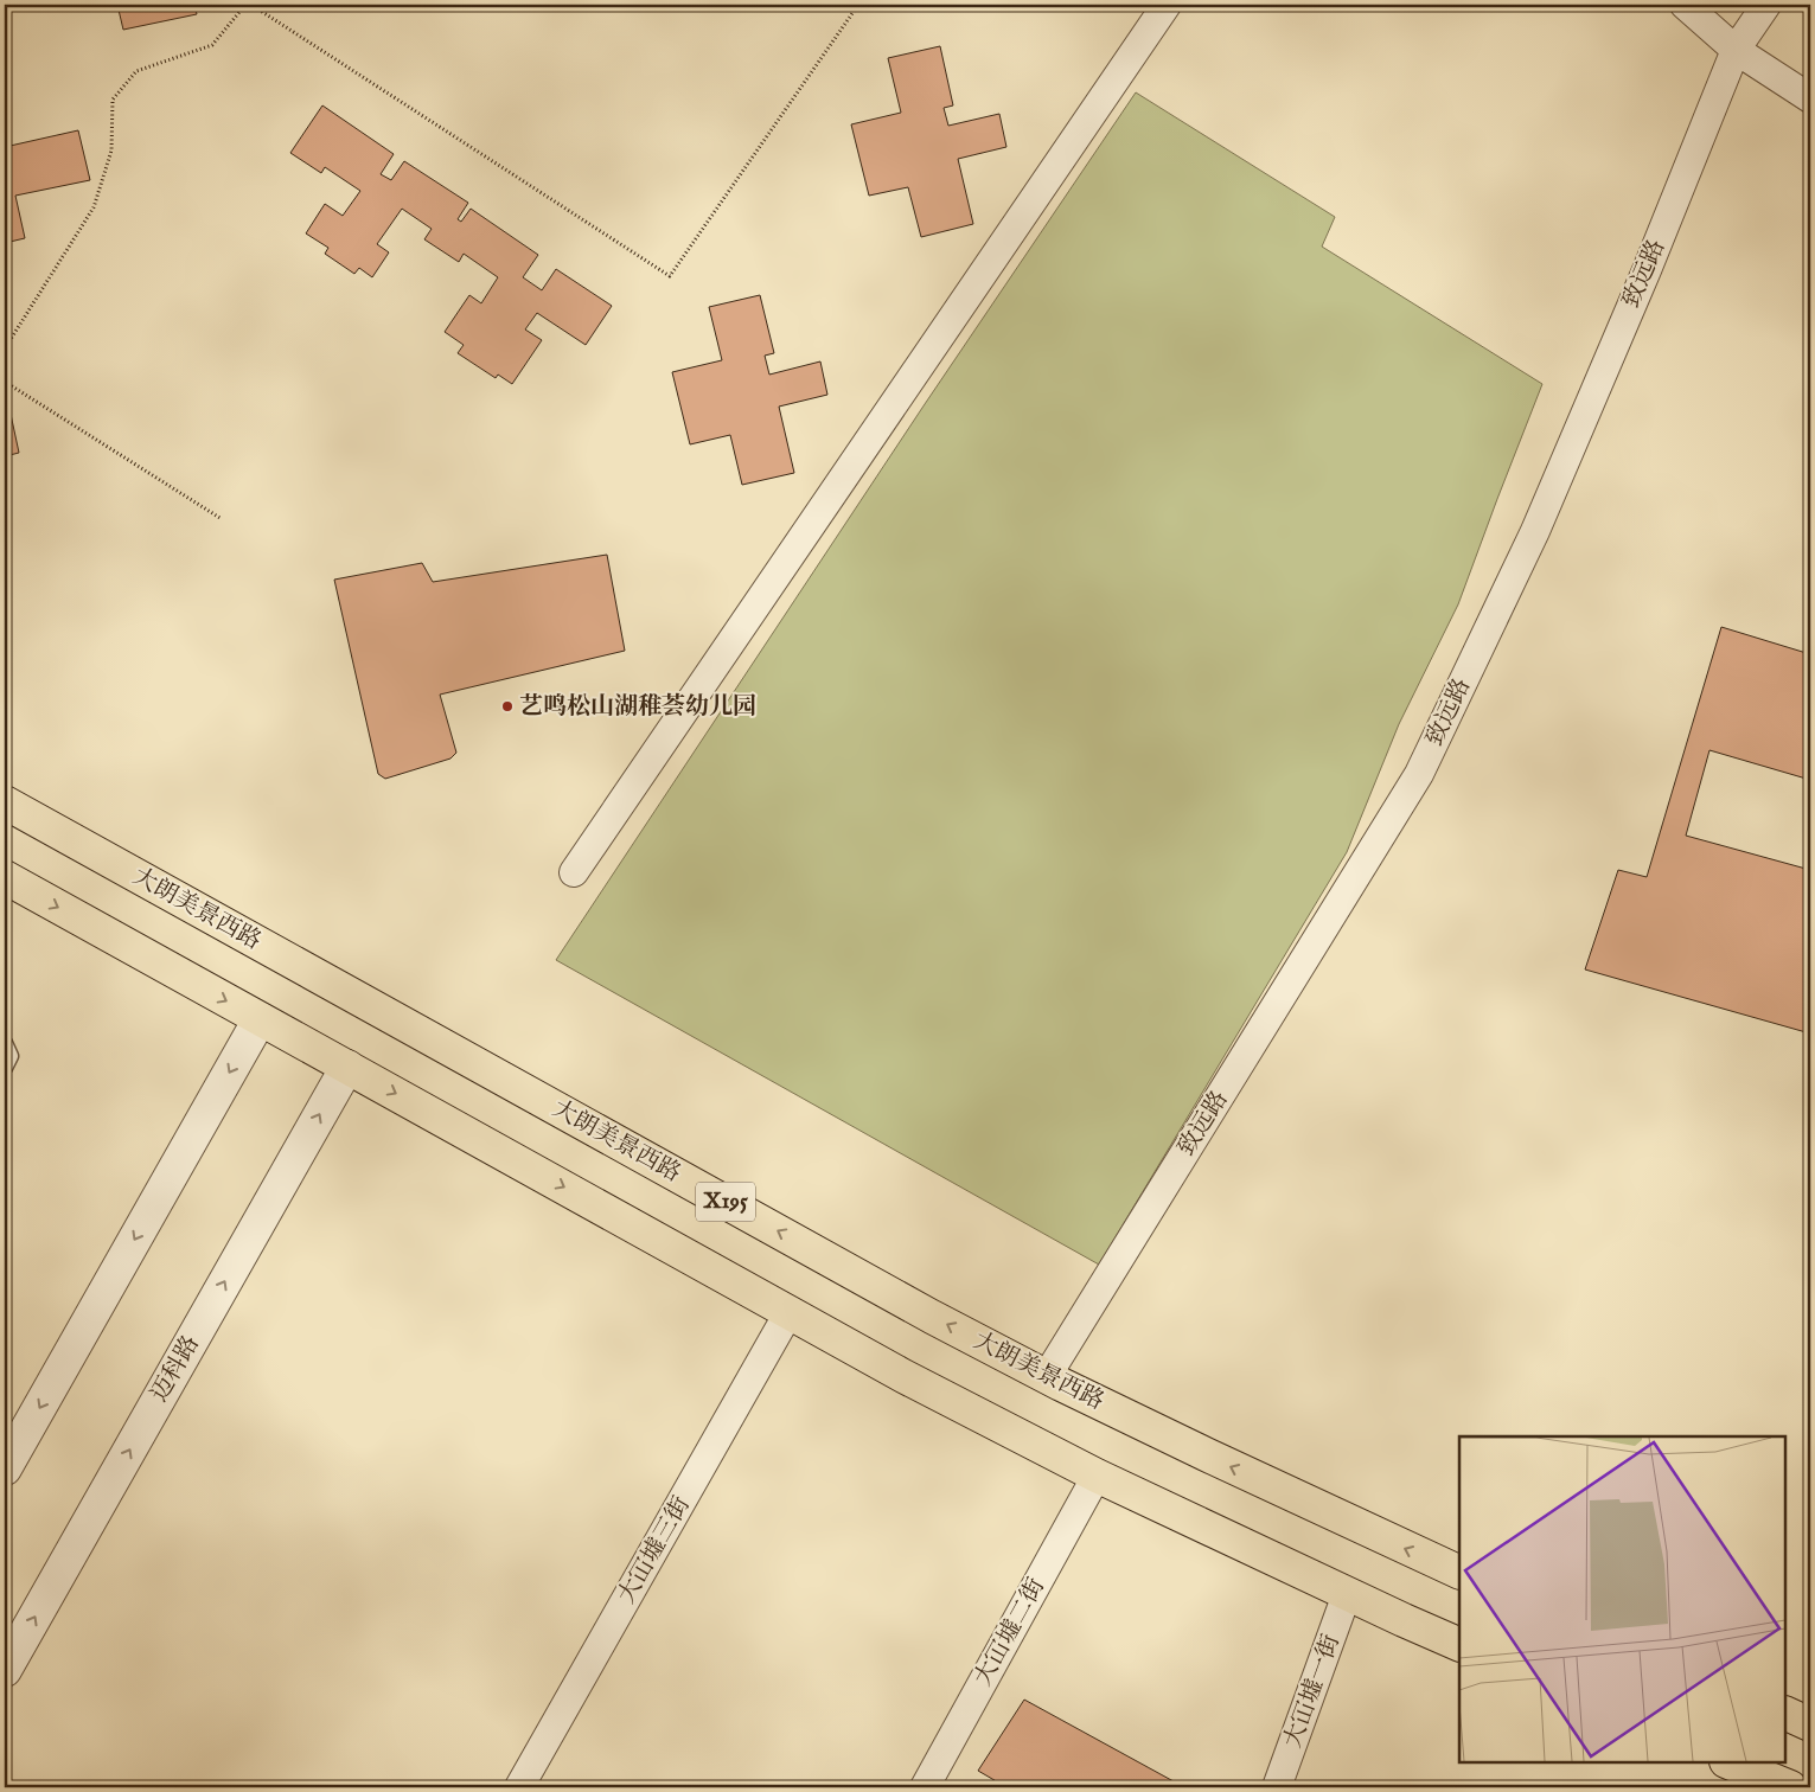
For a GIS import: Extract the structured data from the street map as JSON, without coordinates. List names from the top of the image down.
{
  "streets": {
    "main road": ["大朗美景西路", "X195"],
    "street": [
      "致远路",
      "迈科路",
      "大冚墟三街",
      "大冚墟二街",
      "大冚墟一街"
    ]
  },
  "crossings": [
    ["致远路", "大朗美景西路"],
    ["X195", "迈科路"],
    ["X195", "大冚墟三街"],
    ["X195", "大冚墟二街"],
    ["X195", "大冚墟一街"]
  ],
  "places": ["艺鸣松山湖稚荟幼儿园"]
}
